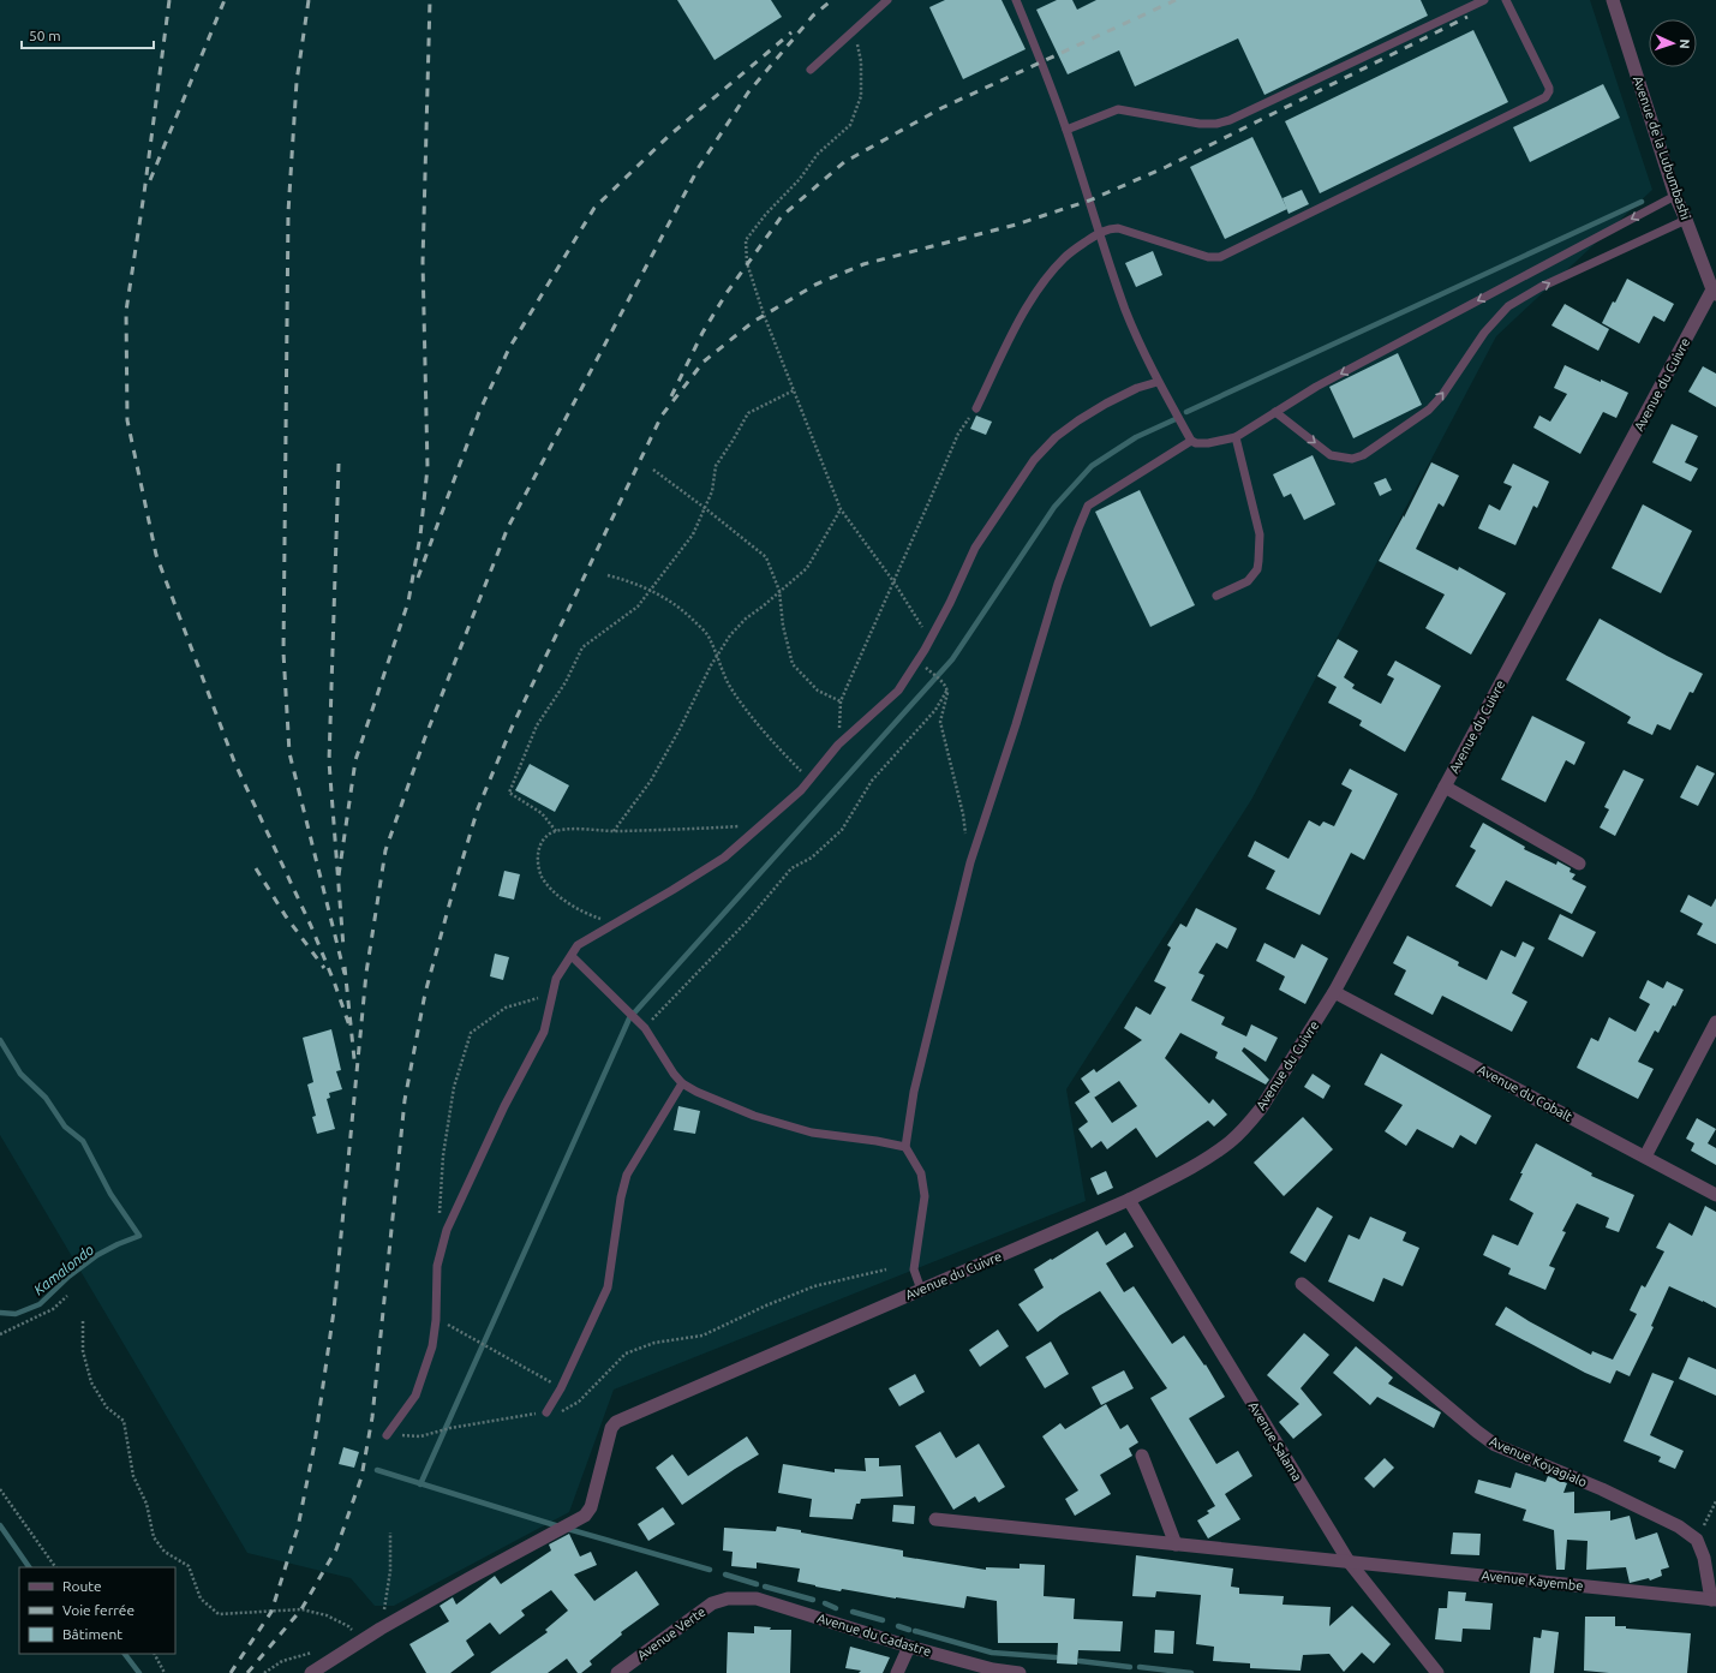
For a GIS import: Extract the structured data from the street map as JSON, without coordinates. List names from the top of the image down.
{
  "streets": {
    "street": [
      "Avenue de la Lubumbashi",
      "Avenue du Cuivre",
      "Avenue du Cobalt",
      "Avenue Salama",
      "Avenue Koyagialo",
      "Avenue Kayembe",
      "Avenue Verte",
      "Avenue du Cadastre"
    ]
  },
  "crossings": [
    ["Avenue de la Lubumbashi", "Avenue du Cuivre"],
    ["Avenue du Cuivre", "Avenue du Cobalt"],
    ["Avenue du Cuivre", "Avenue Salama"],
    ["Avenue Salama", "Avenue Kayembe"],
    ["Avenue Verte", "Avenue du Cadastre"]
  ],
  "water": ["Kamalondo"],
  "legend": ["Route", "Voie ferrée", "Bâtiment"],
  "scale_bar": "50 m",
  "north": "right"
}
